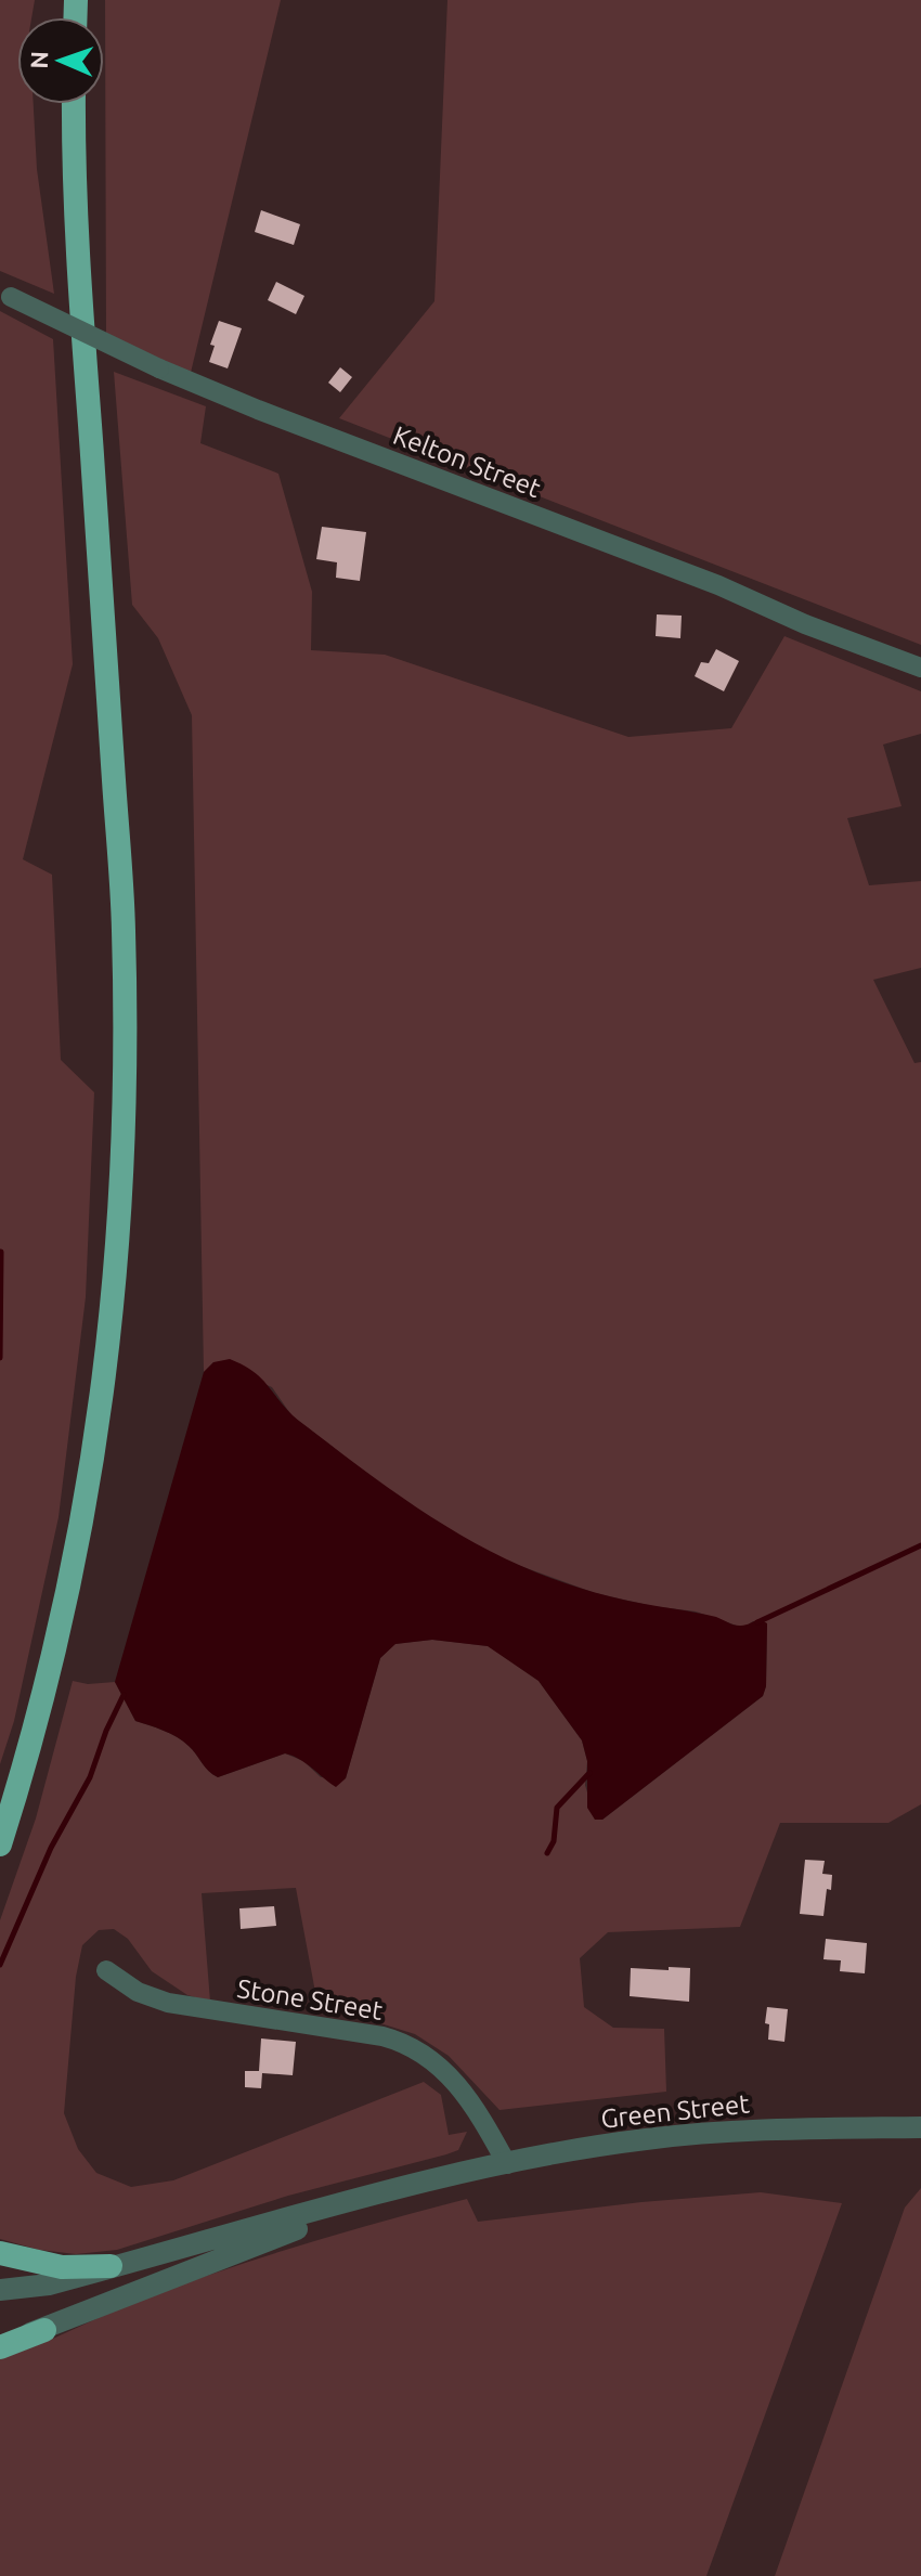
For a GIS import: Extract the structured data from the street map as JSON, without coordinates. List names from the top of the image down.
{
  "streets": {
    "street": ["Kelton Street", "Stone Street", "Green Street"]
  },
  "crossings": [
    ["Stone Street", "Green Street"]
  ],
  "north": "left"
}
